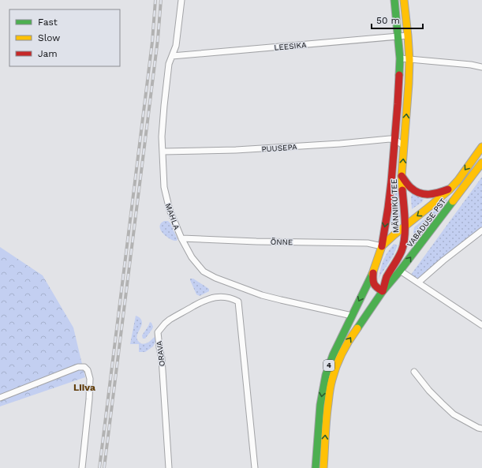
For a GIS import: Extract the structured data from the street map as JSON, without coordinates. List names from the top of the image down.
{
  "streets": {
    "main road": ["MÄNNIKU TEE", "VABADUSE PST", "4"],
    "street": [
      "LEESIKA",
      "PUUSEPA",
      "MAHLA",
      "ÕNNE",
      "ORAVA"
    ]
  },
  "crossings": [
    ["LEESIKA", "MÄNNIKU TEE"],
    ["LEESIKA", "MAHLA"],
    ["PUUSEPA", "MÄNNIKU TEE"],
    ["PUUSEPA", "MAHLA"],
    ["MÄNNIKU TEE", "MAHLA"],
    ["MÄNNIKU TEE", "VABADUSE PST"],
    ["MÄNNIKU TEE", "ÕNNE"],
    ["MAHLA", "ÕNNE"],
    ["VABADUSE PST", "ÕNNE"]
  ],
  "districts": ["Liiva"],
  "legend": ["Fast", "Slow", "Jam"],
  "scale_bar": "50 m"
}
